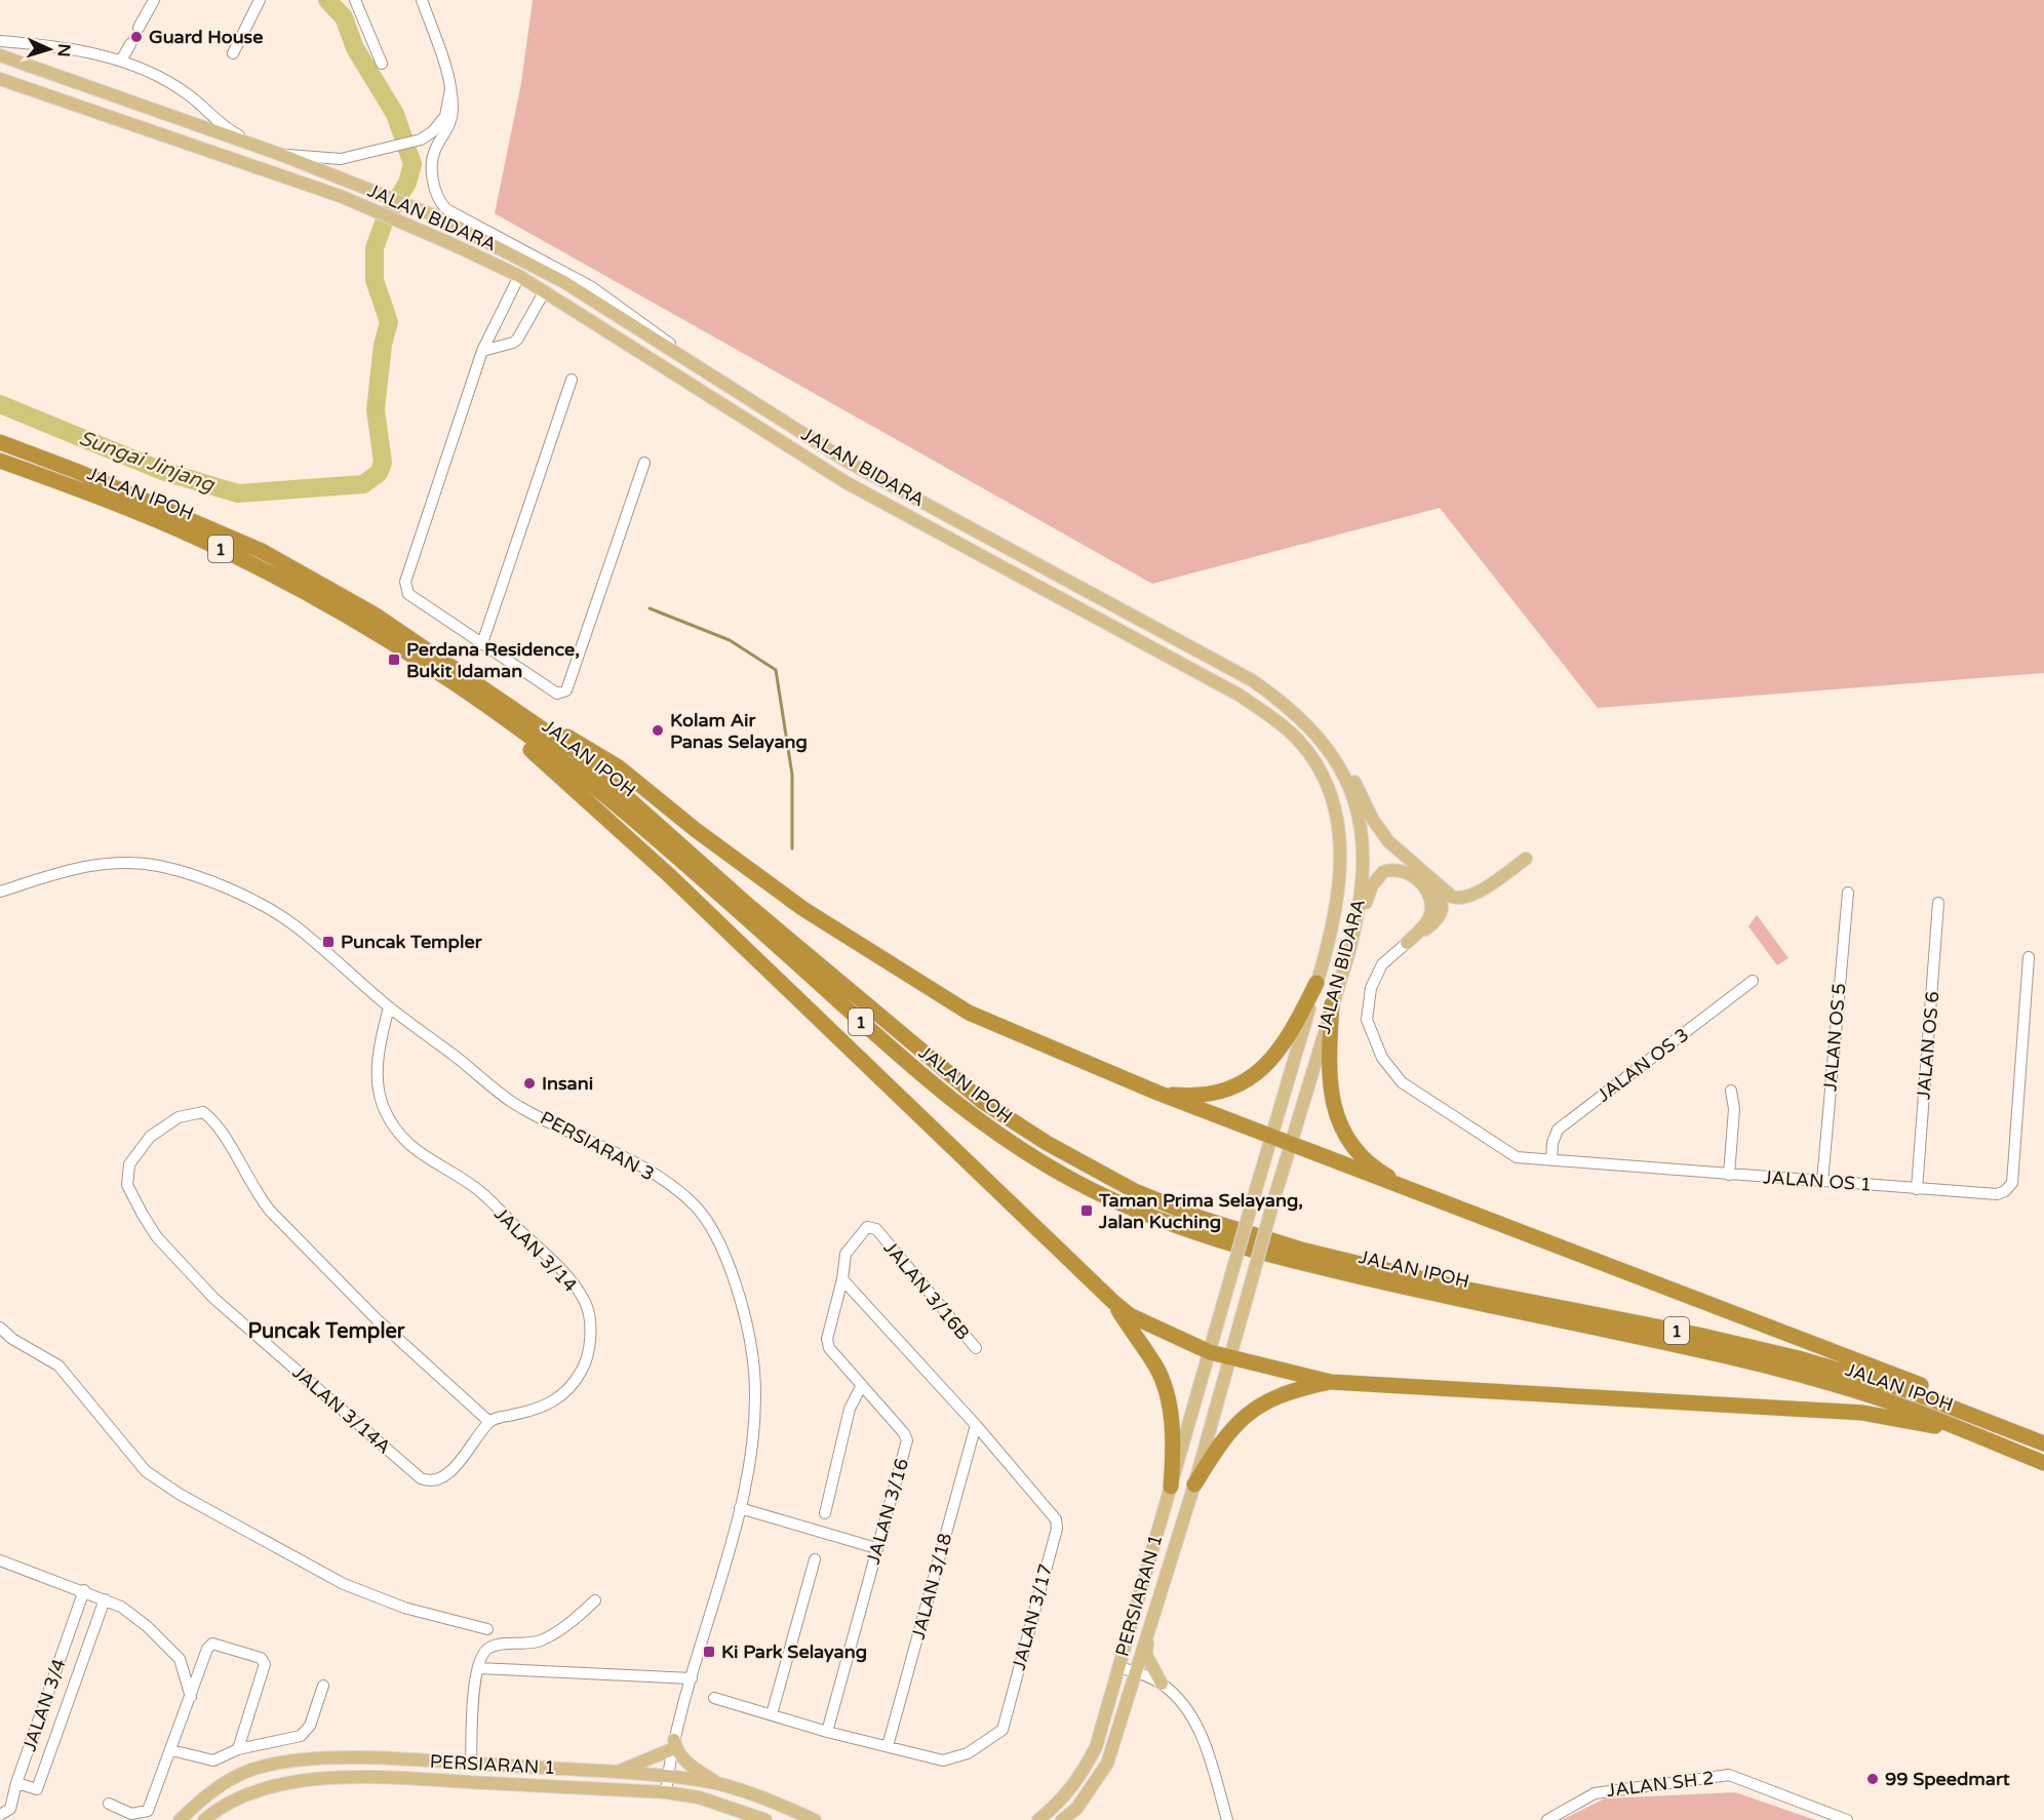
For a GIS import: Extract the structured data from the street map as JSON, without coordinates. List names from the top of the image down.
{
  "streets": {
    "highway": ["JALAN IPOH", "1"],
    "main road": ["JALAN BIDARA", "PERSIARAN 1"],
    "street": [
      "JALAN OS 5",
      "JALAN OS 6",
      "JALAN OS 3",
      "PERSIARAN 3",
      "JALAN OS 1",
      "JALAN 3/14",
      "JALAN 3/16B",
      "JALAN 3/14A",
      "JALAN 3/16",
      "JALAN 3/18",
      "JALAN 3/17",
      "JALAN 3/4",
      "JALAN SH 2"
    ]
  },
  "crossings": [
    ["JALAN BIDARA", "PERSIARAN 1"],
    ["JALAN OS 5", "JALAN OS 1"],
    ["JALAN OS 6", "JALAN OS 1"],
    ["JALAN OS 3", "JALAN OS 1"],
    ["PERSIARAN 3", "JALAN 3/14"],
    ["PERSIARAN 3", "PERSIARAN 1"],
    ["JALAN 3/14", "JALAN 3/14A"],
    ["JALAN 3/16B", "JALAN 3/16"],
    ["JALAN 3/16B", "JALAN 3/17"],
    ["JALAN 3/16", "JALAN 3/17"],
    ["JALAN 3/18", "JALAN 3/17"]
  ],
  "districts": ["Puncak Templer"],
  "water": ["Sungai Jinjang"],
  "places": {
    "other": [
      "Guard House",
      "Kolam Air Panas Selayang",
      "Insani",
      "99 Speedmart"
    ],
    "transit": [
      "Perdana Residence, Bukit Idaman",
      "Puncak Templer",
      "Taman Prima Selayang, Jalan Kuching",
      "Ki Park Selayang"
    ]
  },
  "north": "right"
}
